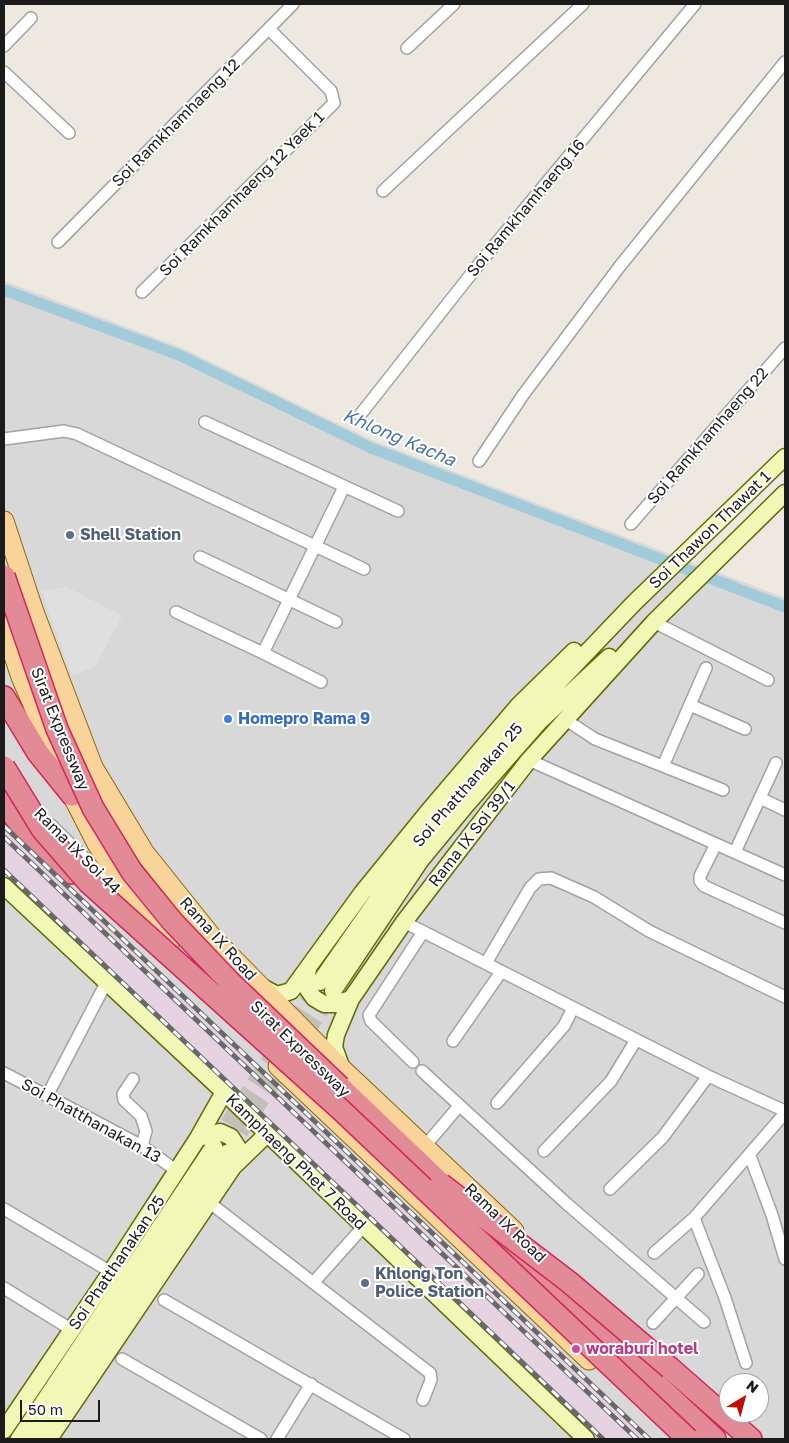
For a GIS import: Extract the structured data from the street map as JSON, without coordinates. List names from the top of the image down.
{
  "streets": {
    "highway": ["Sirat Expressway"],
    "main road": [
      "Soi Thawon Thawat 1",
      "Soi Phatthanakan 25",
      "Rama IX Soi 39/1",
      "Rama IX Road",
      "Kamphaeng Phet 7 Road"
    ],
    "street": [
      "Soi Ramkhamhaeng 12",
      "Soi Ramkhamhaeng 12 Yaek 1",
      "Soi Ramkhamhaeng 16",
      "Soi Ramkhamhaeng 22",
      "Rama IX Soi 44",
      "Soi Phatthanakan 13"
    ]
  },
  "crossings": [
    ["Soi Ramkhamhaeng 12", "Soi Ramkhamhaeng 12 Yaek 1"],
    ["Soi Thawon Thawat 1", "Soi Phatthanakan 25"],
    ["Soi Thawon Thawat 1", "Rama IX Soi 39/1"],
    ["Soi Phatthanakan 25", "Rama IX Soi 39/1"],
    ["Soi Phatthanakan 25", "Soi Phatthanakan 13"],
    ["Soi Phatthanakan 25", "Kamphaeng Phet 7 Road"],
    ["Rama IX Soi 39/1", "Rama IX Road"]
  ],
  "water": ["Khlong Kacha"],
  "places": [
    "Shell Station",
    "Homepro Rama 9",
    "Khlong Ton Police Station",
    "woraburi hotel"
  ],
  "scale_bar": "50 m",
  "north": "top right"
}
